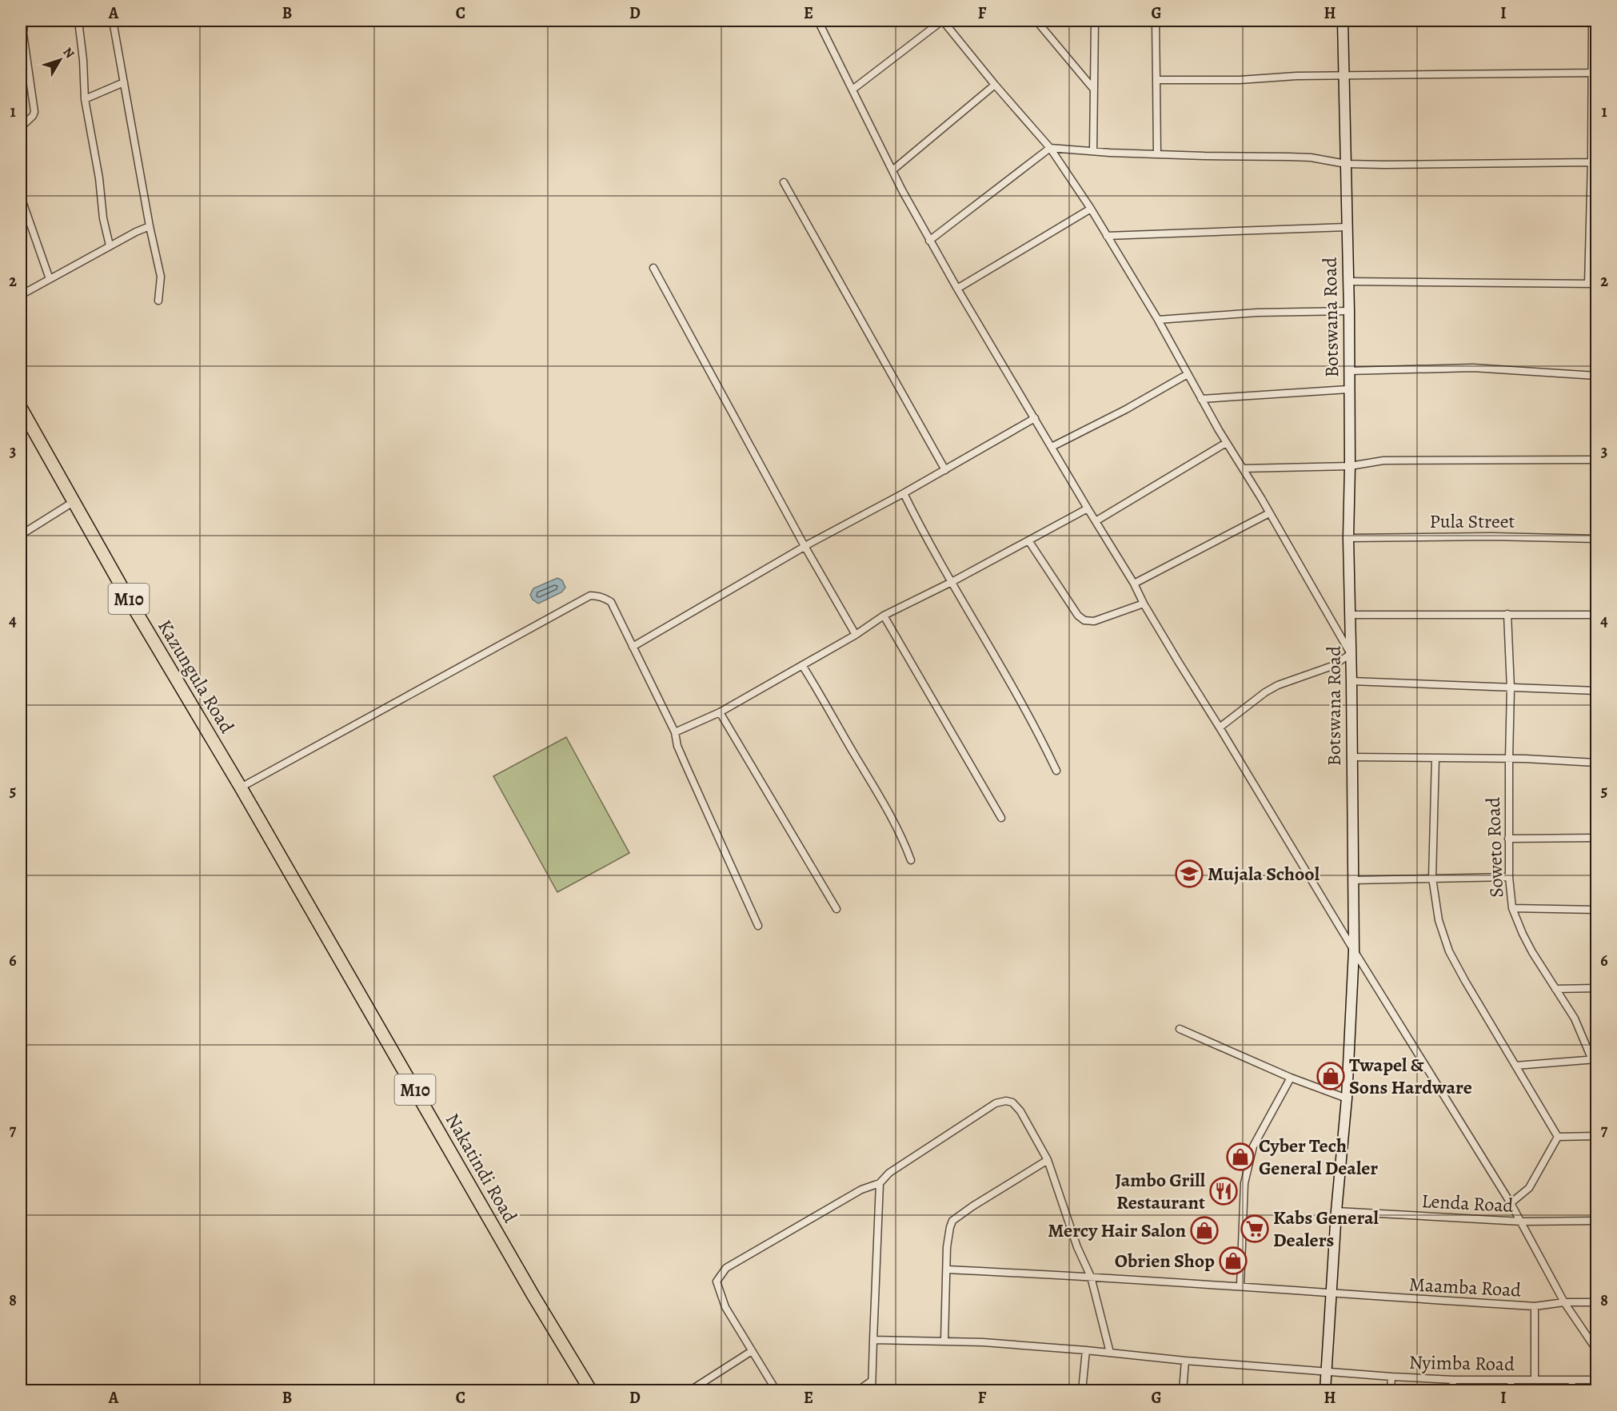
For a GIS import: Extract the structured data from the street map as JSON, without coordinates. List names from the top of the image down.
{
  "streets": {
    "highway": ["M10", "Kazungula Road", "Nakatindi Road"],
    "street": [
      "Botswana Road",
      "Pula Street",
      "Soweto Road",
      "Lenda Road",
      "Maamba Road",
      "Nyimba Road"
    ]
  },
  "crossings": [
    ["Botswana Road", "Pula Street"],
    ["Botswana Road", "Lenda Road"],
    ["Botswana Road", "Maamba Road"],
    ["Botswana Road", "Nyimba Road"],
    ["Kazungula Road", "Nakatindi Road"]
  ],
  "places": {
    "school or university": ["Mujala School"],
    "shop": [
      "Twapel & Sons Hardware",
      "Cyber Tech General Dealer",
      "Mercy Hair Salon",
      "Obrien Shop"
    ],
    "restaurant": ["Jambo Grill Restaurant"],
    "supermarket": ["Kabs General Dealers"]
  },
  "north": "top right",
  "grid": {
    "columns": [
      "A",
      "B",
      "C",
      "D",
      "E",
      "F",
      "G",
      "H",
      "I"
    ],
    "rows": [
      "1",
      "2",
      "3",
      "4",
      "5",
      "6",
      "7",
      "8"
    ]
  }
}
